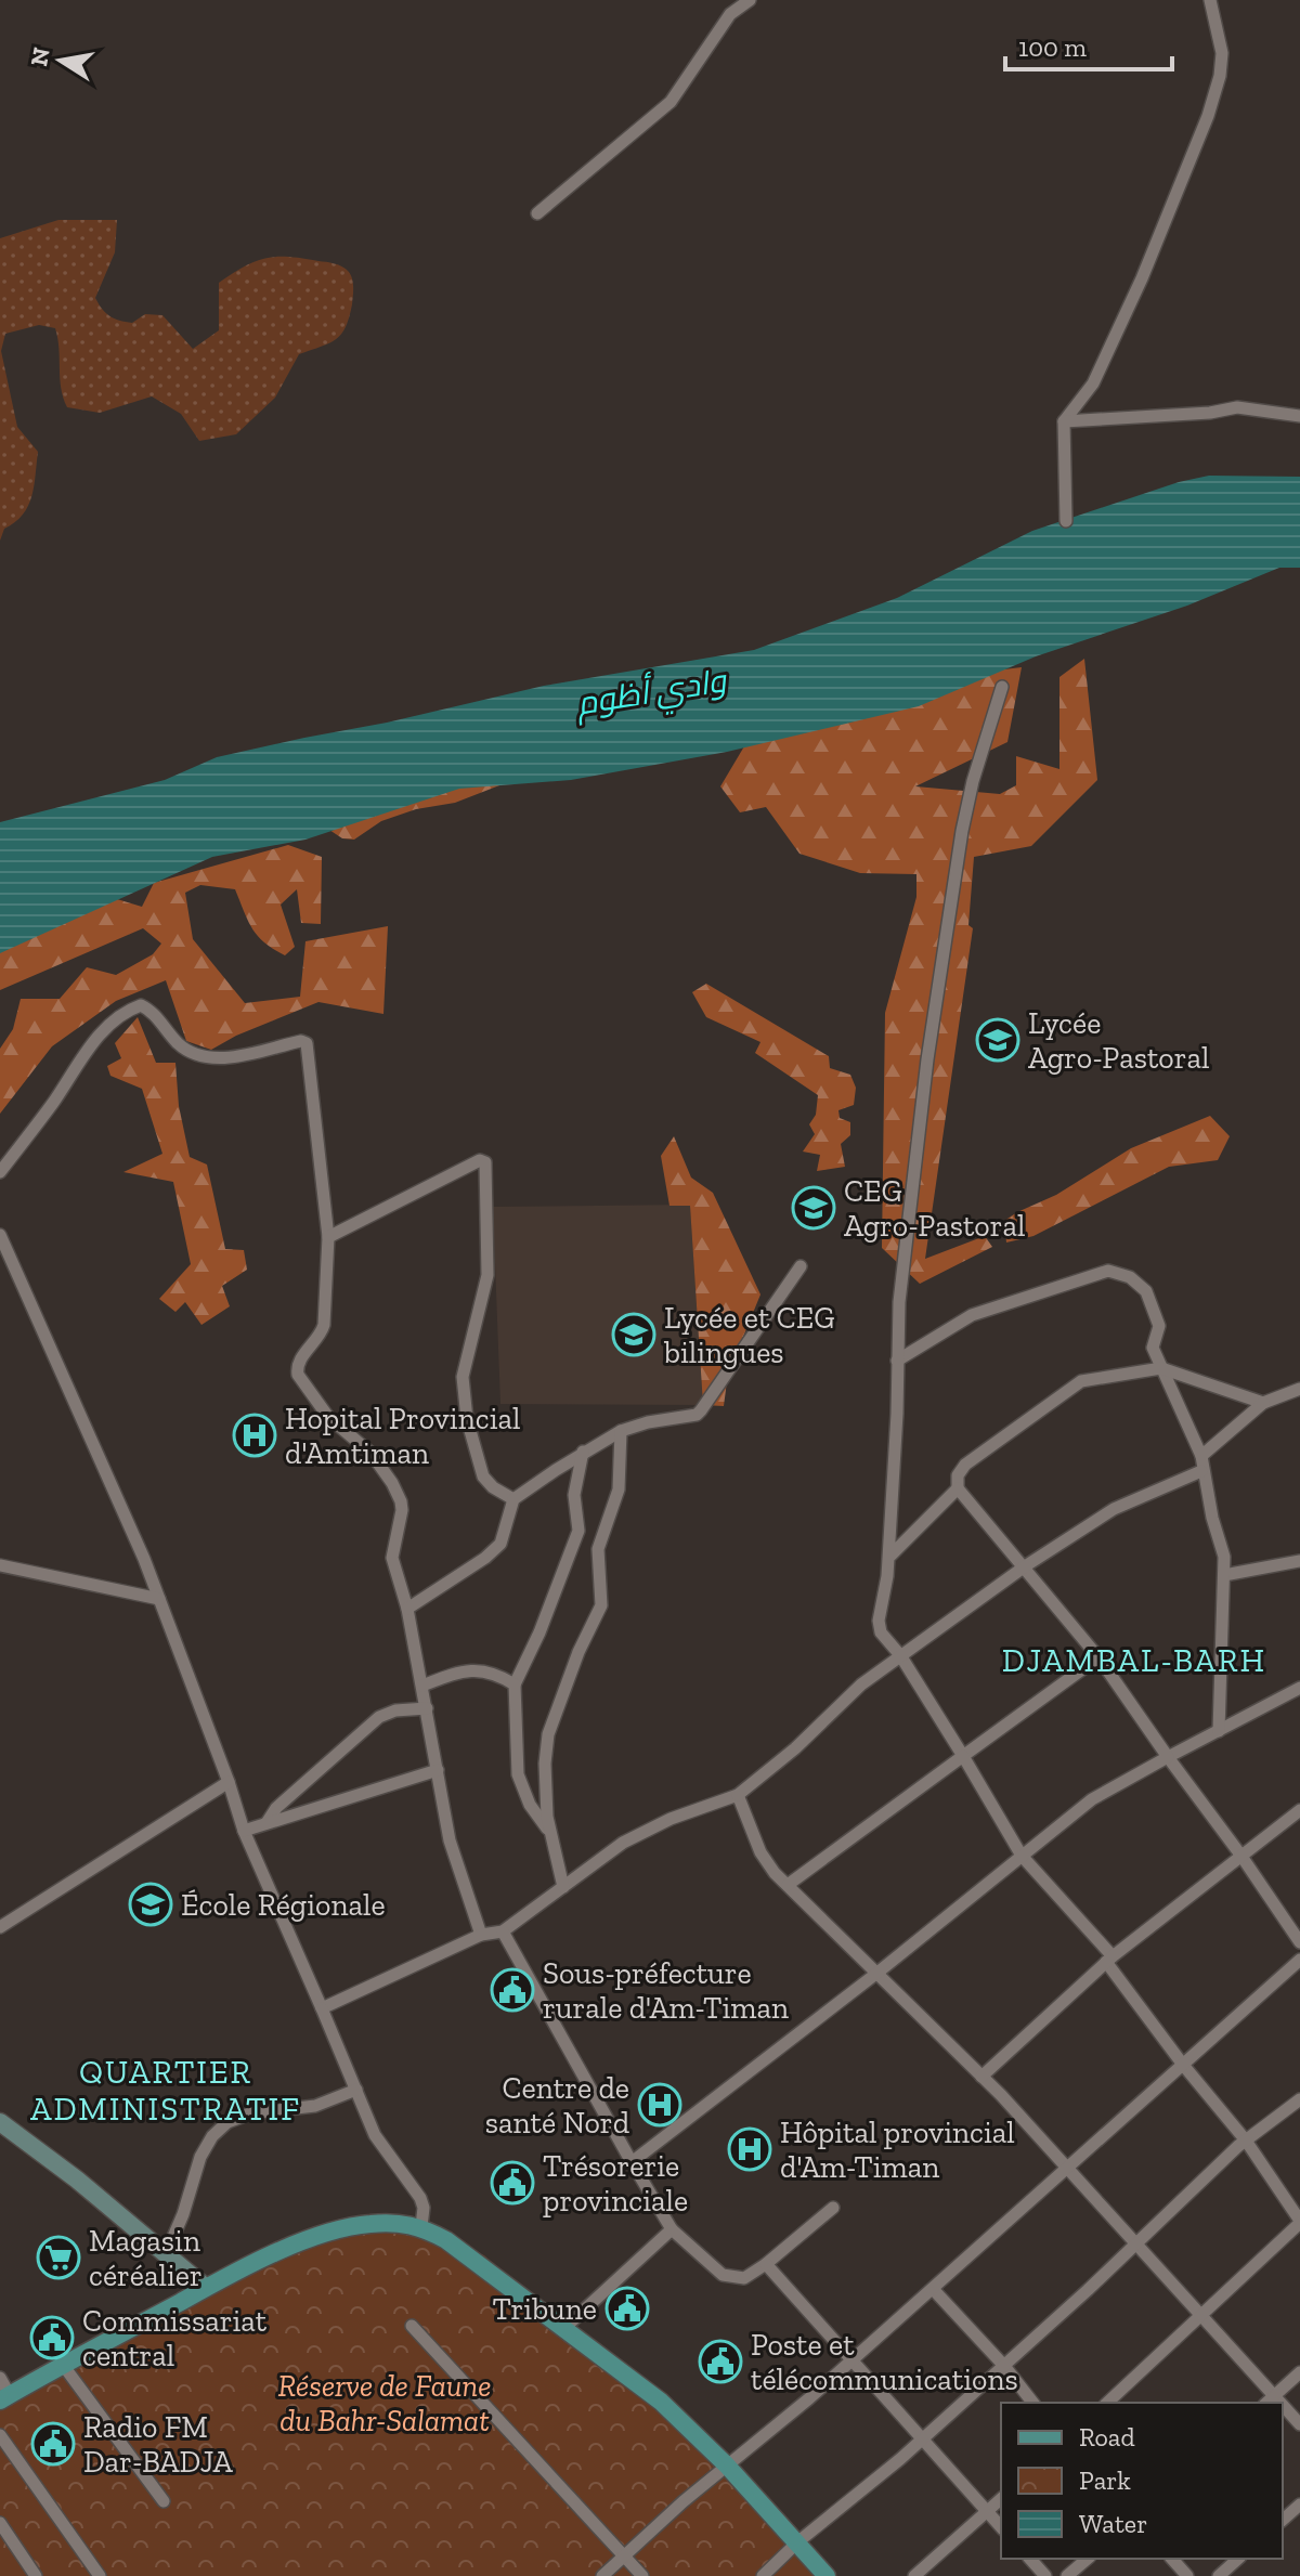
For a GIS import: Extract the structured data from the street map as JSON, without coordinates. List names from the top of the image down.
{
  "districts": ["DJAMBAL-BARH", "QUARTIER ADMINISTRATIF"],
  "water": ["وادي أظوم"],
  "parks": ["Réserve de Faune du Bahr-Salamat"],
  "places": {
    "school or university": [
      "Lycée Agro-Pastoral",
      "CEG Agro-Pastoral",
      "Lycée et CEG bilingues",
      "École Régionale"
    ],
    "hospital": ["Hopital Provincial d'Amtiman", "Centre de santé Nord", "Hôpital provincial d'Am-Timan"],
    "public building": [
      "Sous-préfecture rurale d'Am-Timan",
      "Trésorerie provinciale",
      "Tribune",
      "Commissariat central",
      "Poste et télécommunications",
      "Radio FM Dar-BADJA"
    ],
    "supermarket": ["Magasin céréalier"]
  },
  "legend": ["Road", "Park", "Water"],
  "scale_bar": "100 m",
  "north": "left"
}
